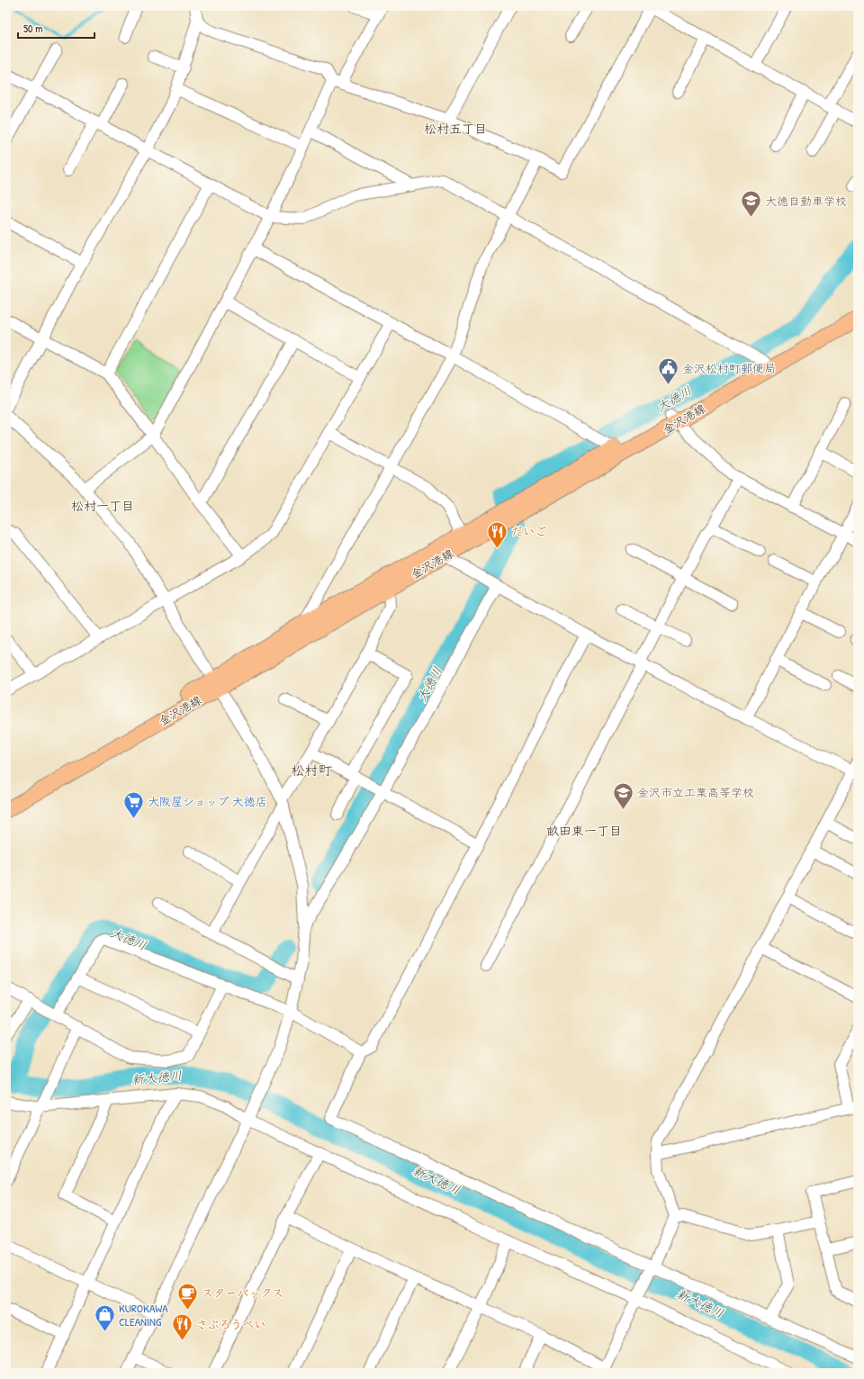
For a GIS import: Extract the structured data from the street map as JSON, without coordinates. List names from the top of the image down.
{
  "streets": {
    "main road": ["金沢港線"]
  },
  "districts": [
    "松村五丁目",
    "松村一丁目",
    "松村町",
    "畝田東一丁目"
  ],
  "water": ["大徳川", "新大徳川"],
  "places": {
    "school or university": ["大徳自動車学校", "金沢市立工業高等学校"],
    "public building": ["金沢松村町郵便局"],
    "restaurant": ["だいご", "さぶろうべい"],
    "supermarket": ["大阪屋ショップ 大徳店"],
    "cafe": ["スターバックス"],
    "shop": ["KUROKAWA CLEANING"]
  },
  "scale_bar": "50 m"
}
